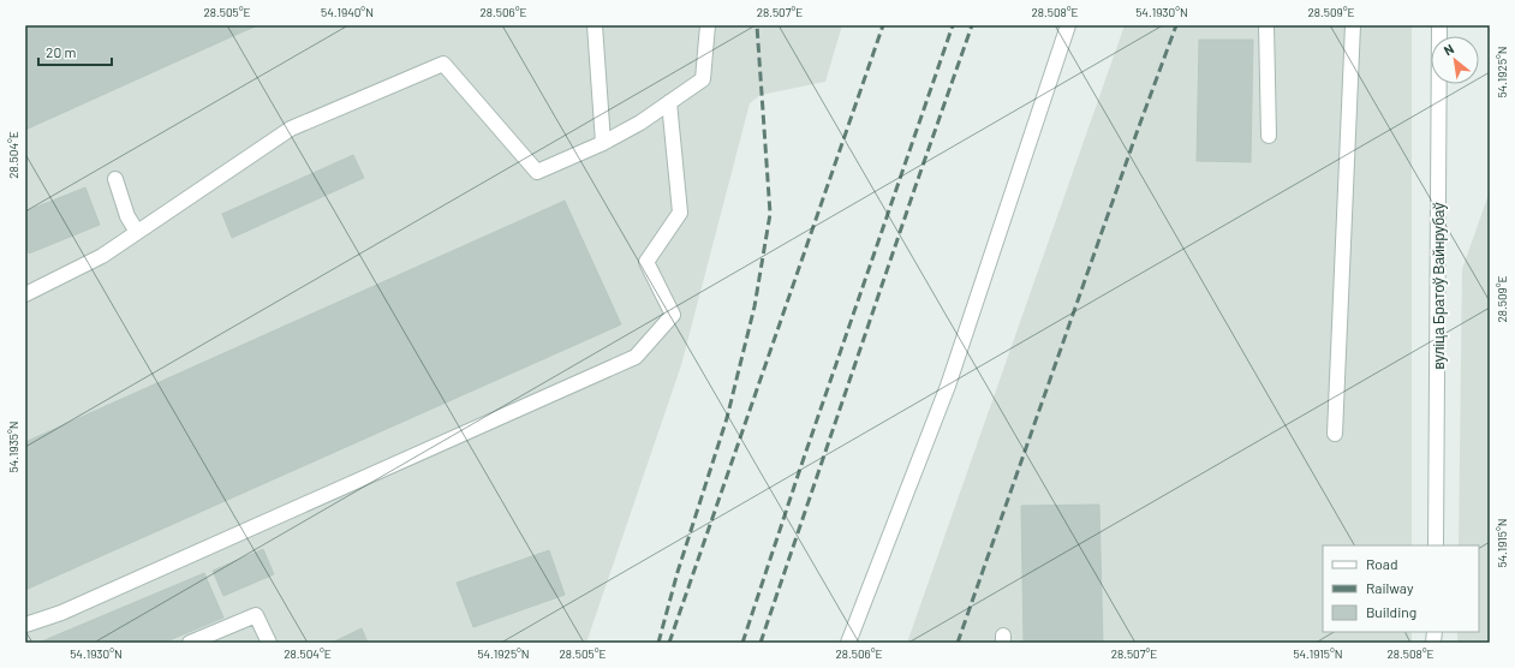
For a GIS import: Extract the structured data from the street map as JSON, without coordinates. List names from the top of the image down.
{
  "streets": {
    "street": ["вуліца Братоў Вайнрубаў"]
  },
  "legend": ["Road", "Railway", "Building"],
  "scale_bar": "20 m",
  "north": "top left",
  "coordinates": [
    "28.505°E",
    "54.1940°N",
    "28.506°E",
    "28.507°E",
    "28.508°E",
    "54.1930°N",
    "28.509°E",
    "54.1925°N",
    "28.504°E",
    "54.1935°N",
    "54.1915°N"
  ]
}
